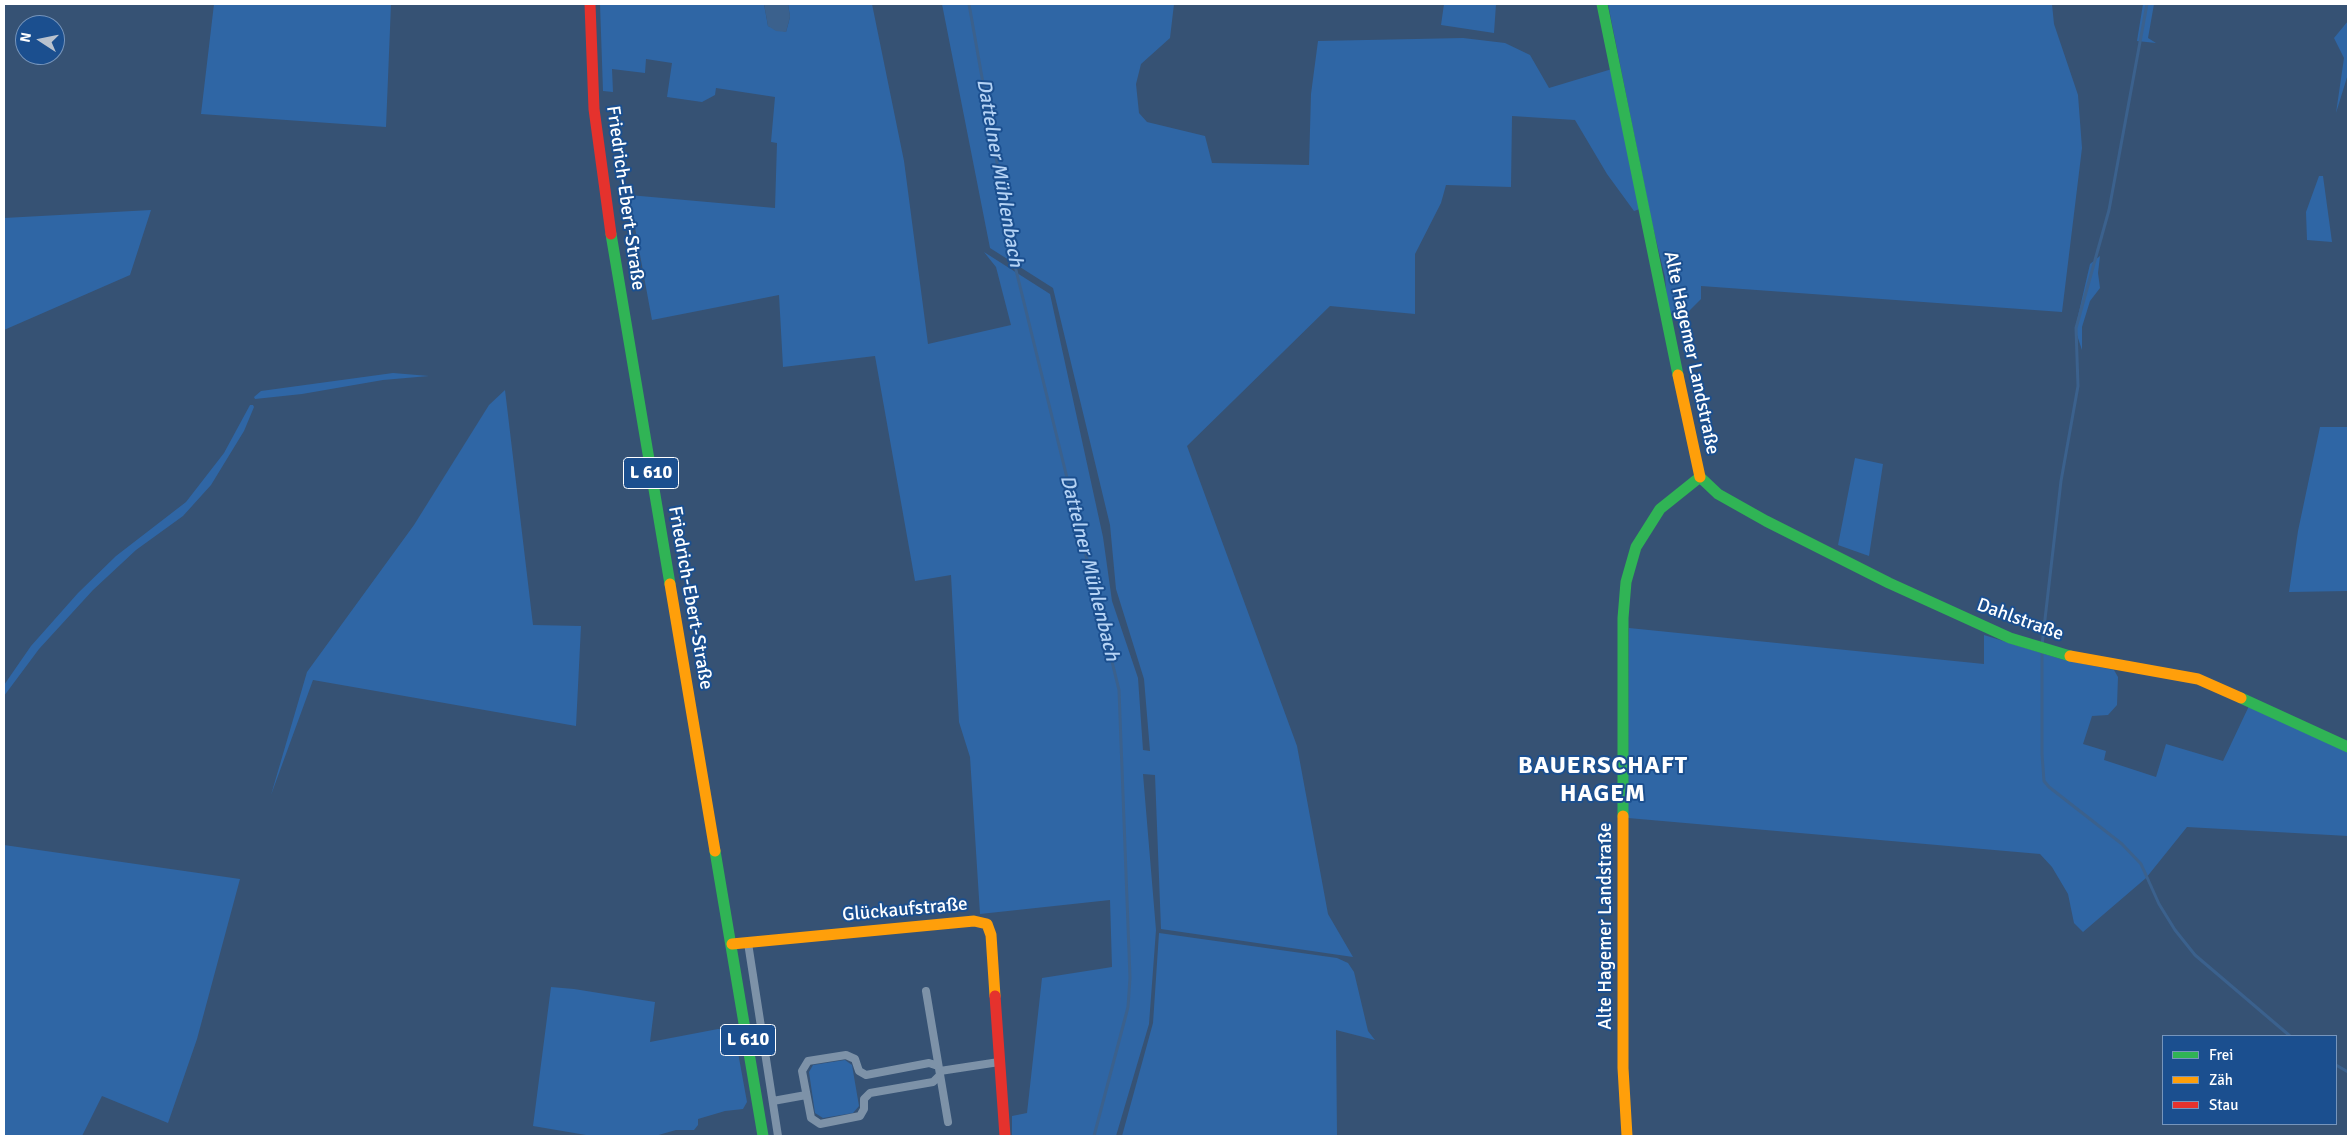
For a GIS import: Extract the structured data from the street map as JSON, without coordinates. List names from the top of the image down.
{
  "streets": {
    "street": [
      "Friedrich-Ebert-Straße",
      "Alte Hagemer Landstraße",
      "L 610",
      "Dahlstraße",
      "Glückaufstraße"
    ]
  },
  "crossings": [
    ["Friedrich-Ebert-Straße", "Glückaufstraße"],
    ["Alte Hagemer Landstraße", "Dahlstraße"]
  ],
  "districts": ["BAUERSCHAFT HAGEM"],
  "water": ["Dattelner Mühlenbach"],
  "legend": ["Frei", "Zäh", "Stau"],
  "north": "left"
}
